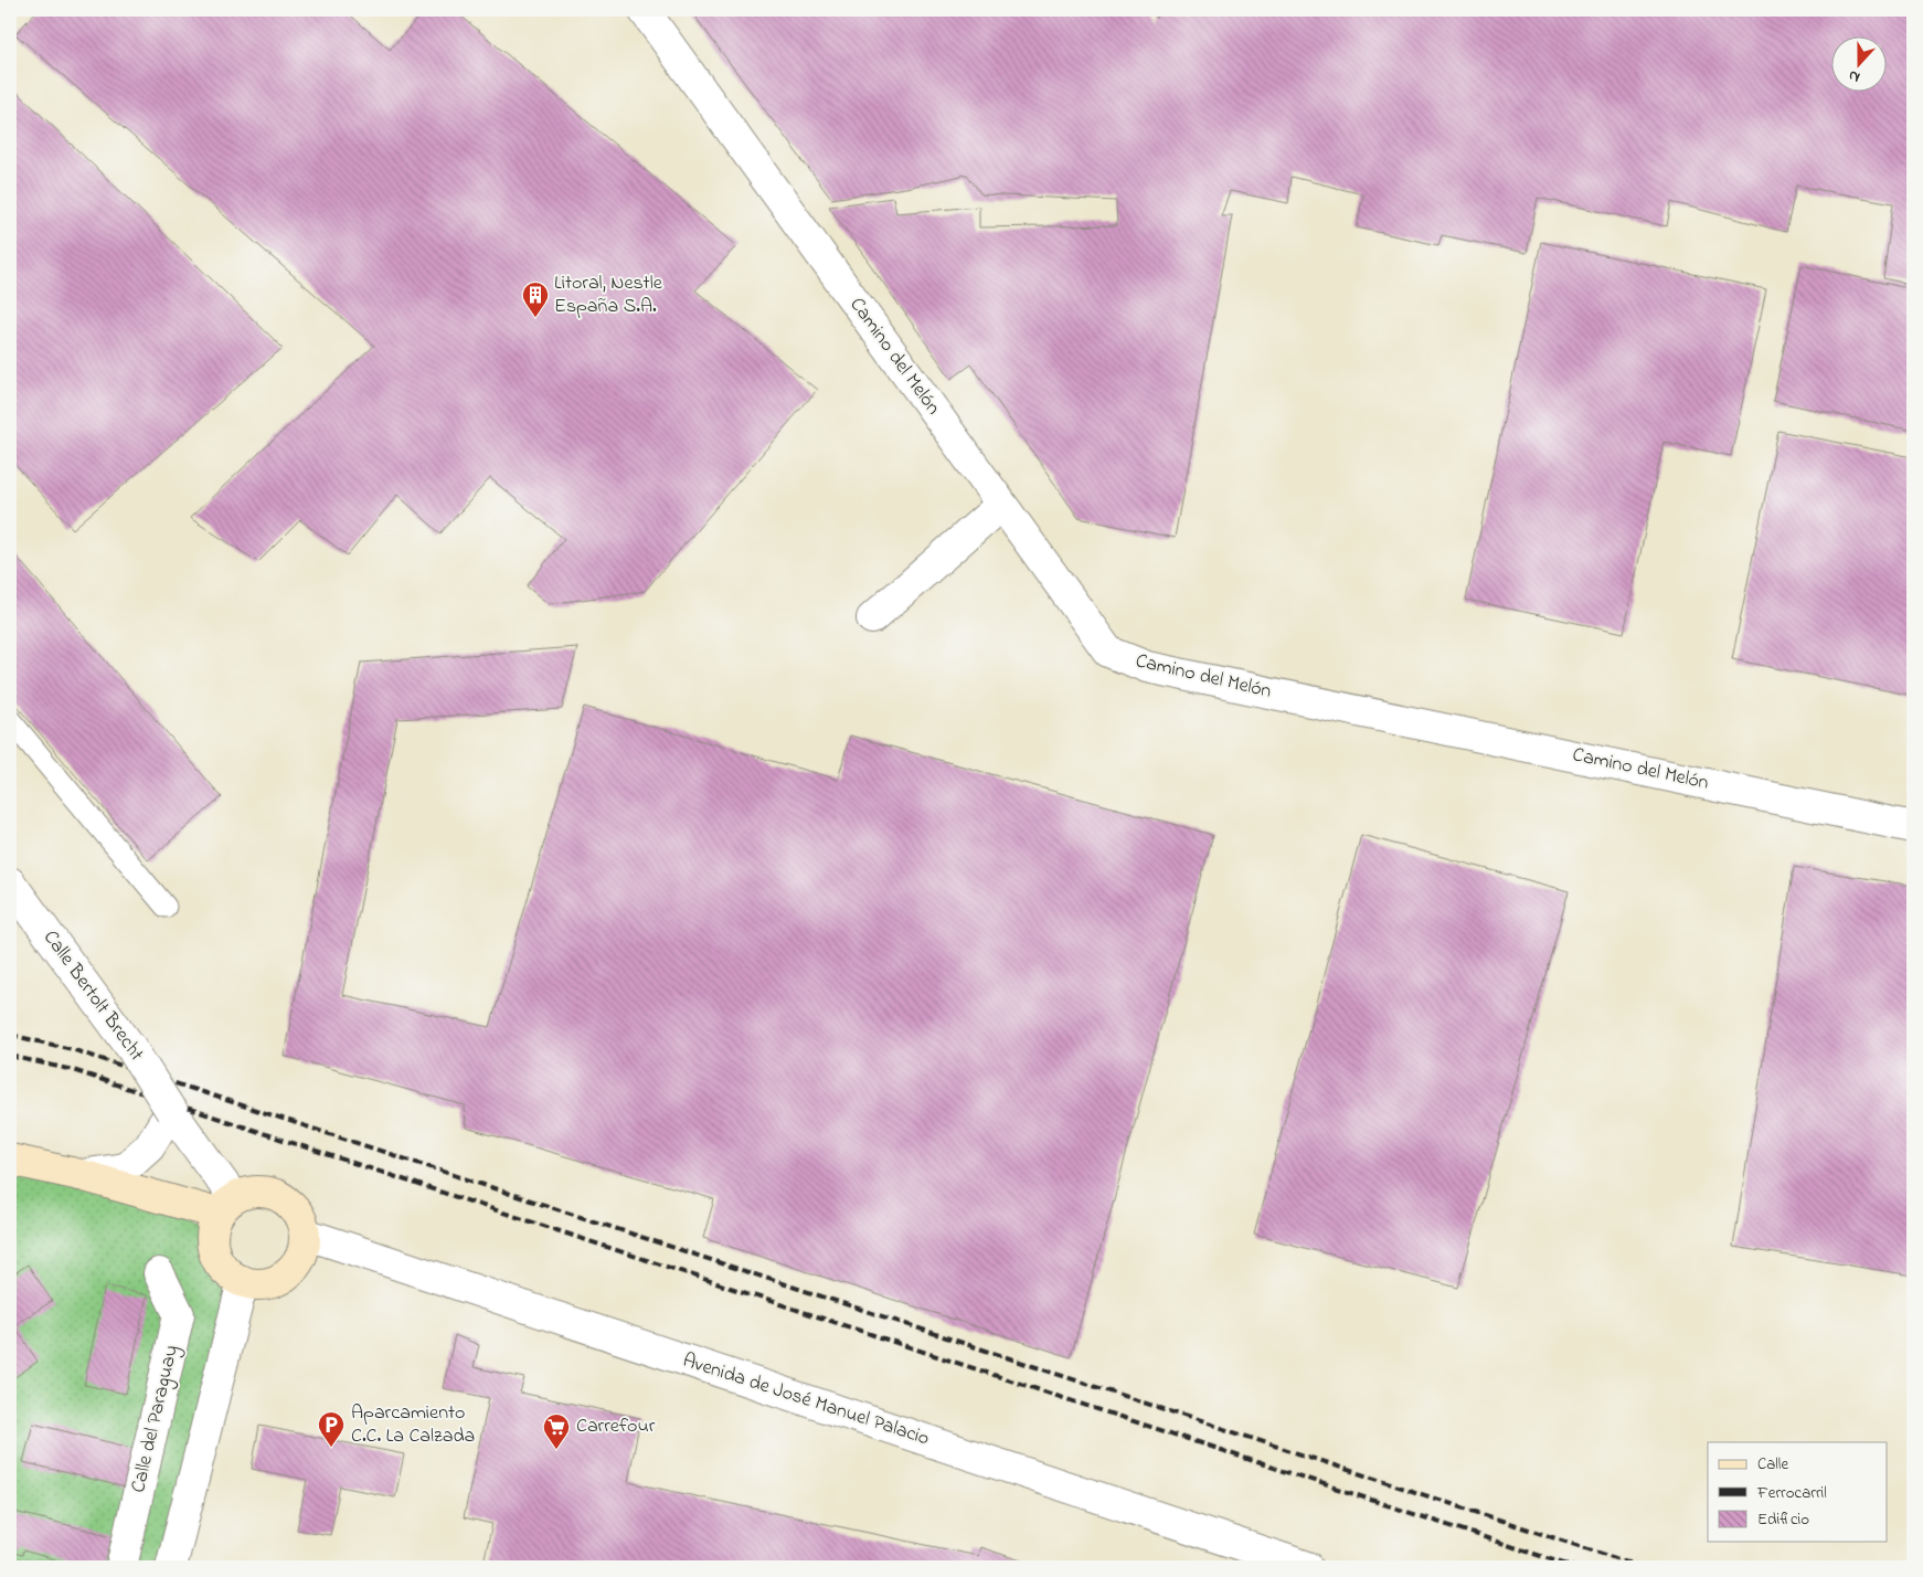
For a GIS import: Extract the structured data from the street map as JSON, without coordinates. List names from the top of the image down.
{
  "streets": {
    "street": [
      "Camino del Melón",
      "Calle Bertolt Brecht",
      "Avenida de José Manuel Palacio",
      "Calle del Paraguay"
    ]
  },
  "crossings": [
    ["Calle Bertolt Brecht", "Avenida de José Manuel Palacio"]
  ],
  "places": {
    "building": ["Litoral, Nestle España S.A."],
    "parking": ["Aparcamiento C.C. La Calzada"],
    "supermarket": ["Carrefour"]
  },
  "legend": ["Calle", "Ferrocarril", "Edificio"],
  "north": "bottom"
}
